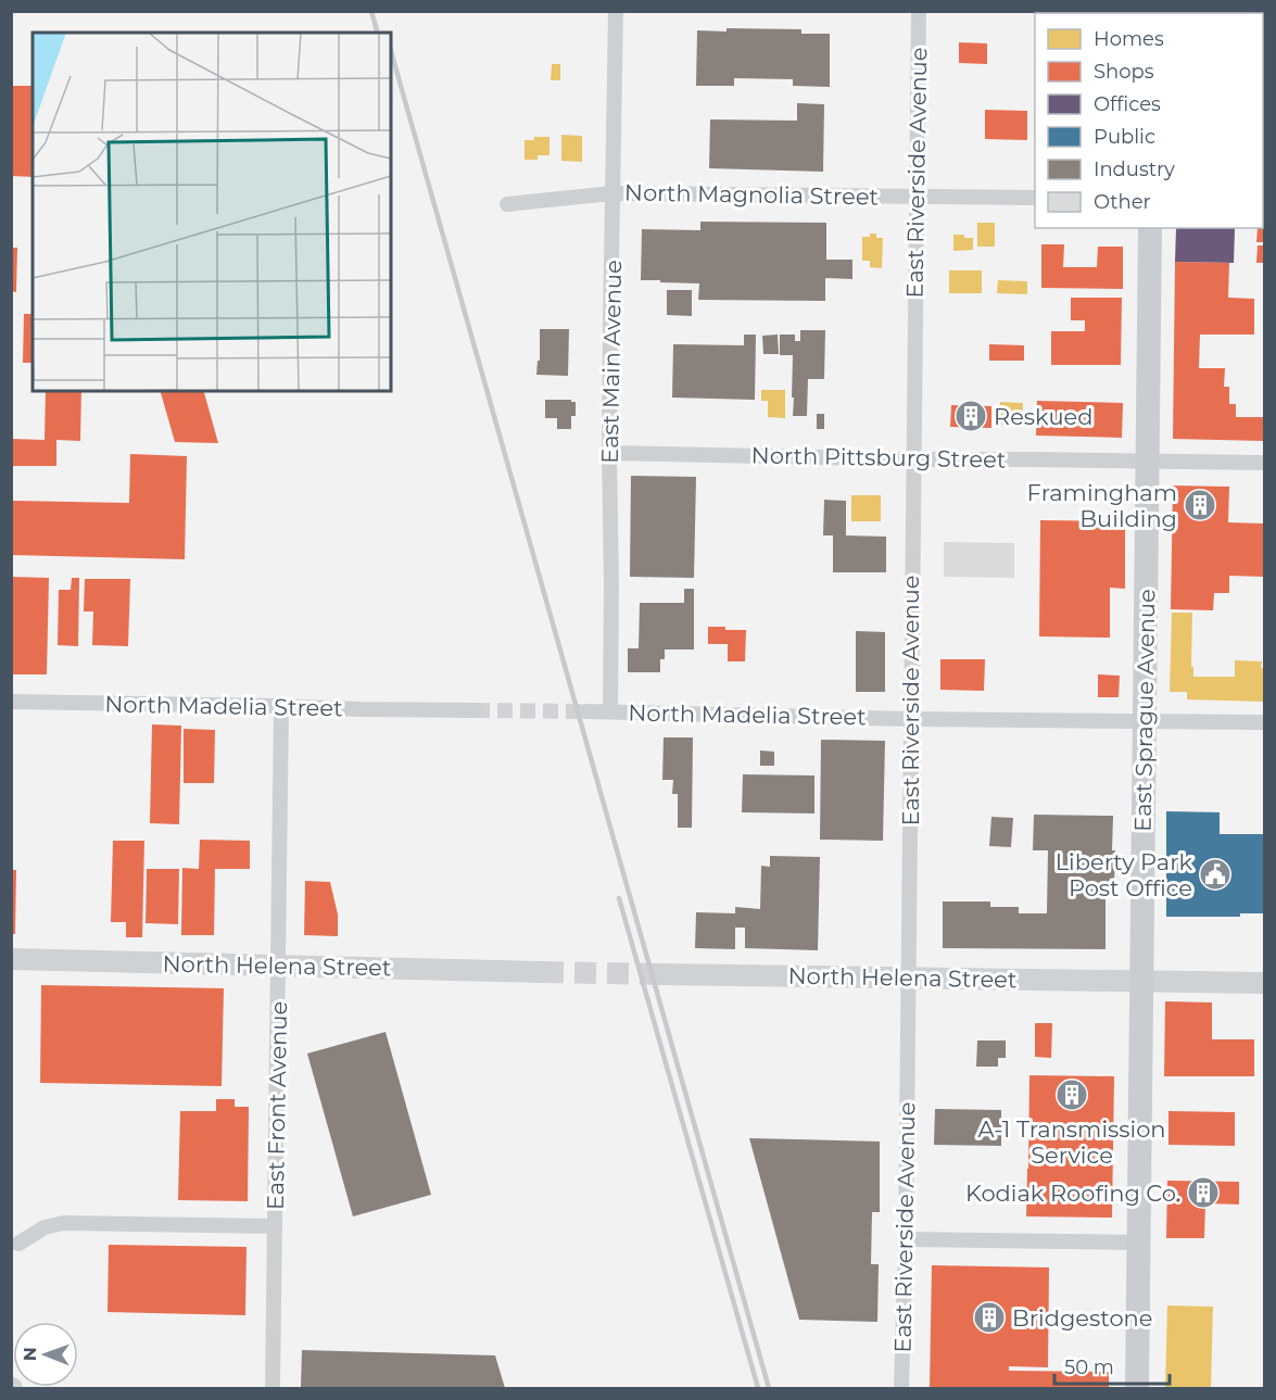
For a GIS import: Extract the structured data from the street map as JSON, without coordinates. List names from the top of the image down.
{
  "streets": {
    "main road": ["East Sprague Avenue"],
    "street": [
      "East Riverside Avenue",
      "North Magnolia Street",
      "East Main Avenue",
      "North Pittsburg Street",
      "North Madelia Street",
      "North Helena Street",
      "East Front Avenue"
    ]
  },
  "crossings": [
    ["East Riverside Avenue", "North Magnolia Street"],
    ["East Riverside Avenue", "North Pittsburg Street"],
    ["East Riverside Avenue", "North Madelia Street"],
    ["East Riverside Avenue", "North Helena Street"],
    ["North Magnolia Street", "East Main Avenue"],
    ["East Main Avenue", "North Pittsburg Street"],
    ["East Main Avenue", "North Madelia Street"],
    ["North Pittsburg Street", "East Sprague Avenue"],
    ["North Madelia Street", "East Sprague Avenue"],
    ["North Madelia Street", "East Front Avenue"],
    ["East Sprague Avenue", "North Helena Street"],
    ["North Helena Street", "East Front Avenue"]
  ],
  "places": {
    "building": [
      "Reskued",
      "Framingham Building",
      "A-1 Transmission Service",
      "Kodiak Roofing Co.",
      "Bridgestone"
    ],
    "public building": ["Liberty Park Post Office"]
  },
  "legend": [
    "Homes",
    "Shops",
    "Offices",
    "Public",
    "Industry",
    "Other"
  ],
  "scale_bar": "50 m",
  "north": "left"
}
